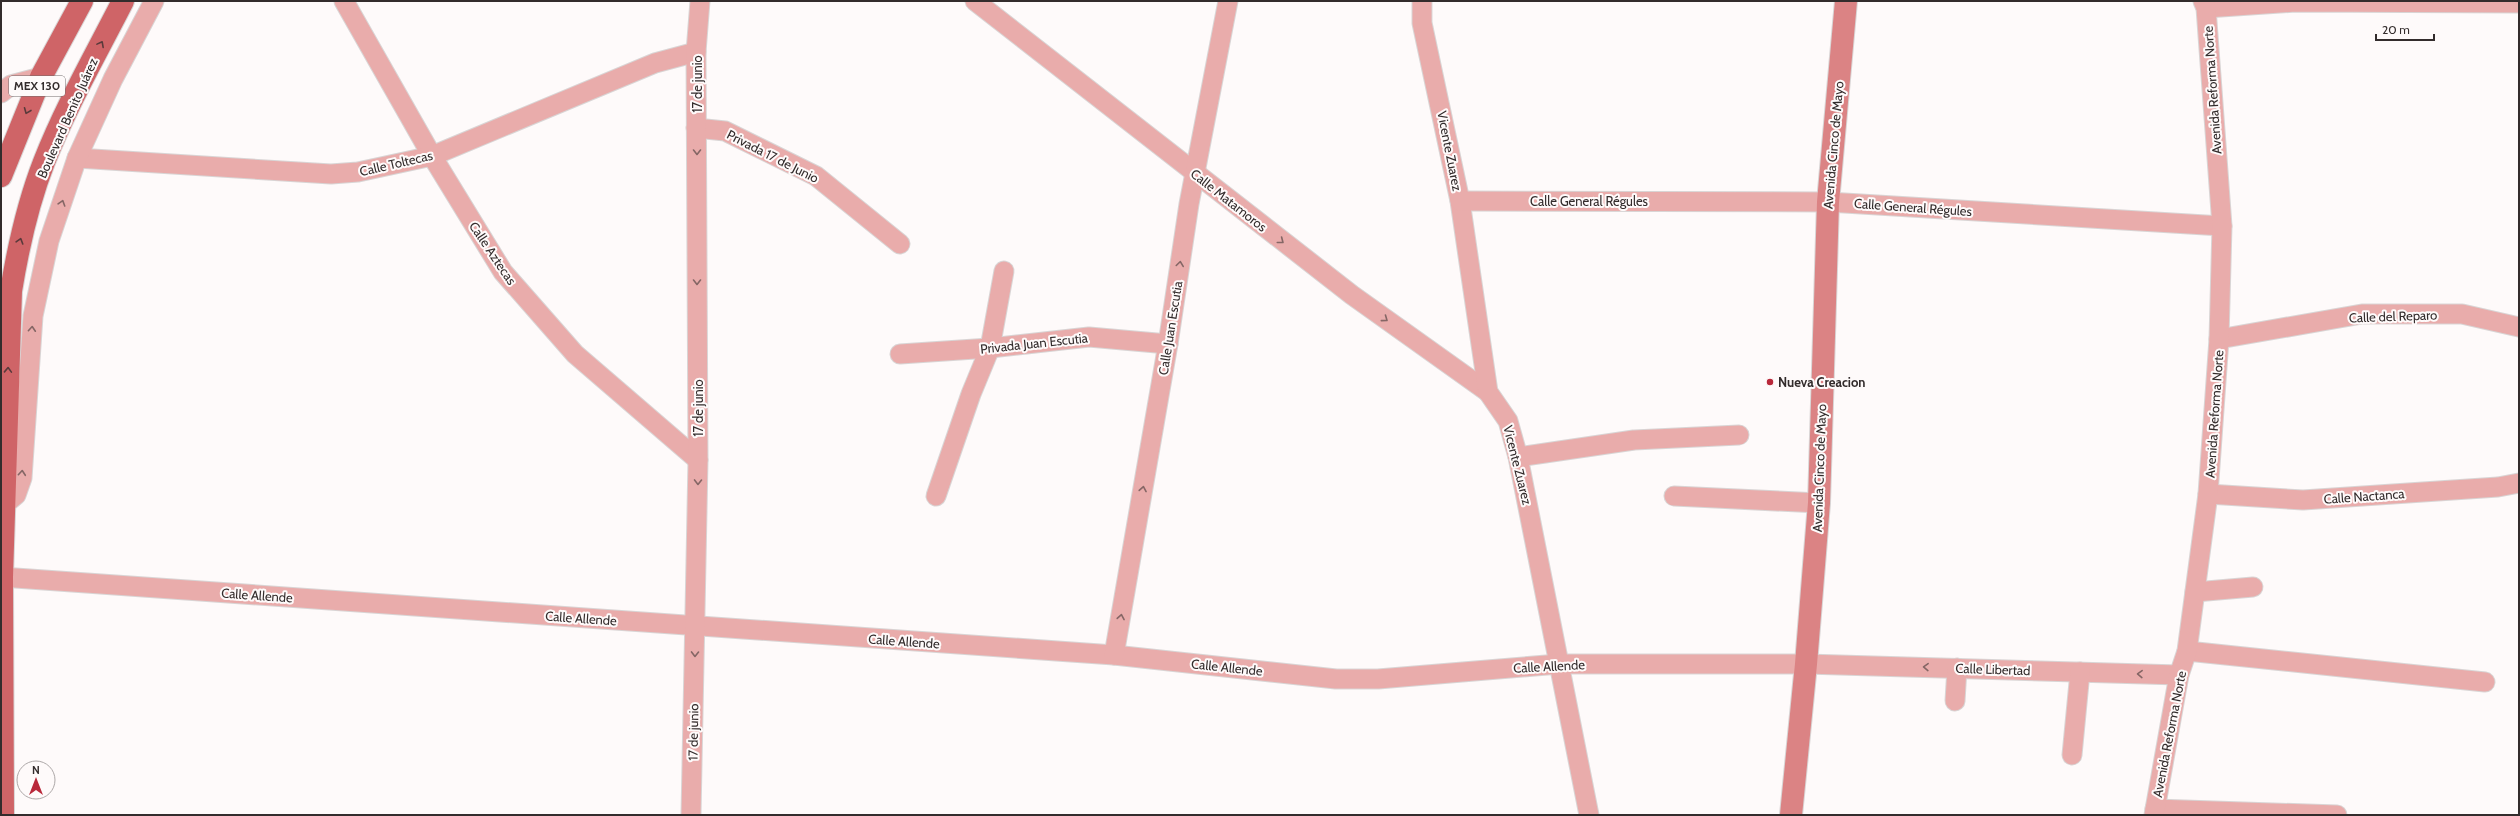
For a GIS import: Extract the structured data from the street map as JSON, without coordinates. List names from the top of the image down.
{
  "streets": {
    "main road": ["MEX 130", "Boulevard Benito Juárez"],
    "street": [
      "17 de junio",
      "Avenida Reforma Norte",
      "Avenida Cinco de Mayo",
      "Vicente Zuarez",
      "Privada 17 de Junio",
      "Calle Toltecas",
      "Calle Matamoros",
      "Calle General Régules",
      "Calle Aztecas",
      "Calle del Reparo",
      "Calle Juan Escutia",
      "Privada Juan Escutia",
      "Calle Nactanca",
      "Calle Allende",
      "Calle Libertad"
    ]
  },
  "crossings": [
    ["17 de junio", "Privada 17 de Junio"],
    ["17 de junio", "Calle Toltecas"],
    ["17 de junio", "Calle Aztecas"],
    ["17 de junio", "Calle Allende"],
    ["Avenida Reforma Norte", "Calle General Régules"],
    ["Avenida Reforma Norte", "Calle del Reparo"],
    ["Avenida Reforma Norte", "Calle Nactanca"],
    ["Avenida Reforma Norte", "Calle Libertad"],
    ["Boulevard Benito Juárez", "Calle Allende"],
    ["Avenida Cinco de Mayo", "Calle General Régules"],
    ["Avenida Cinco de Mayo", "Calle Allende"],
    ["Avenida Cinco de Mayo", "Calle Libertad"],
    ["Vicente Zuarez", "Calle Matamoros"],
    ["Vicente Zuarez", "Calle General Régules"],
    ["Vicente Zuarez", "Calle Allende"],
    ["Calle Toltecas", "Calle Aztecas"],
    ["Calle Matamoros", "Calle Juan Escutia"],
    ["Calle Juan Escutia", "Privada Juan Escutia"],
    ["Calle Juan Escutia", "Calle Allende"],
    ["Calle Allende", "Calle Libertad"]
  ],
  "one_way": [
    "17 de junio",
    "Calle Matamoros",
    "Calle Juan Escutia",
    "Calle Libertad"
  ],
  "places": ["Nueva Creacion"],
  "scale_bar": "20 m",
  "north": "top"
}
